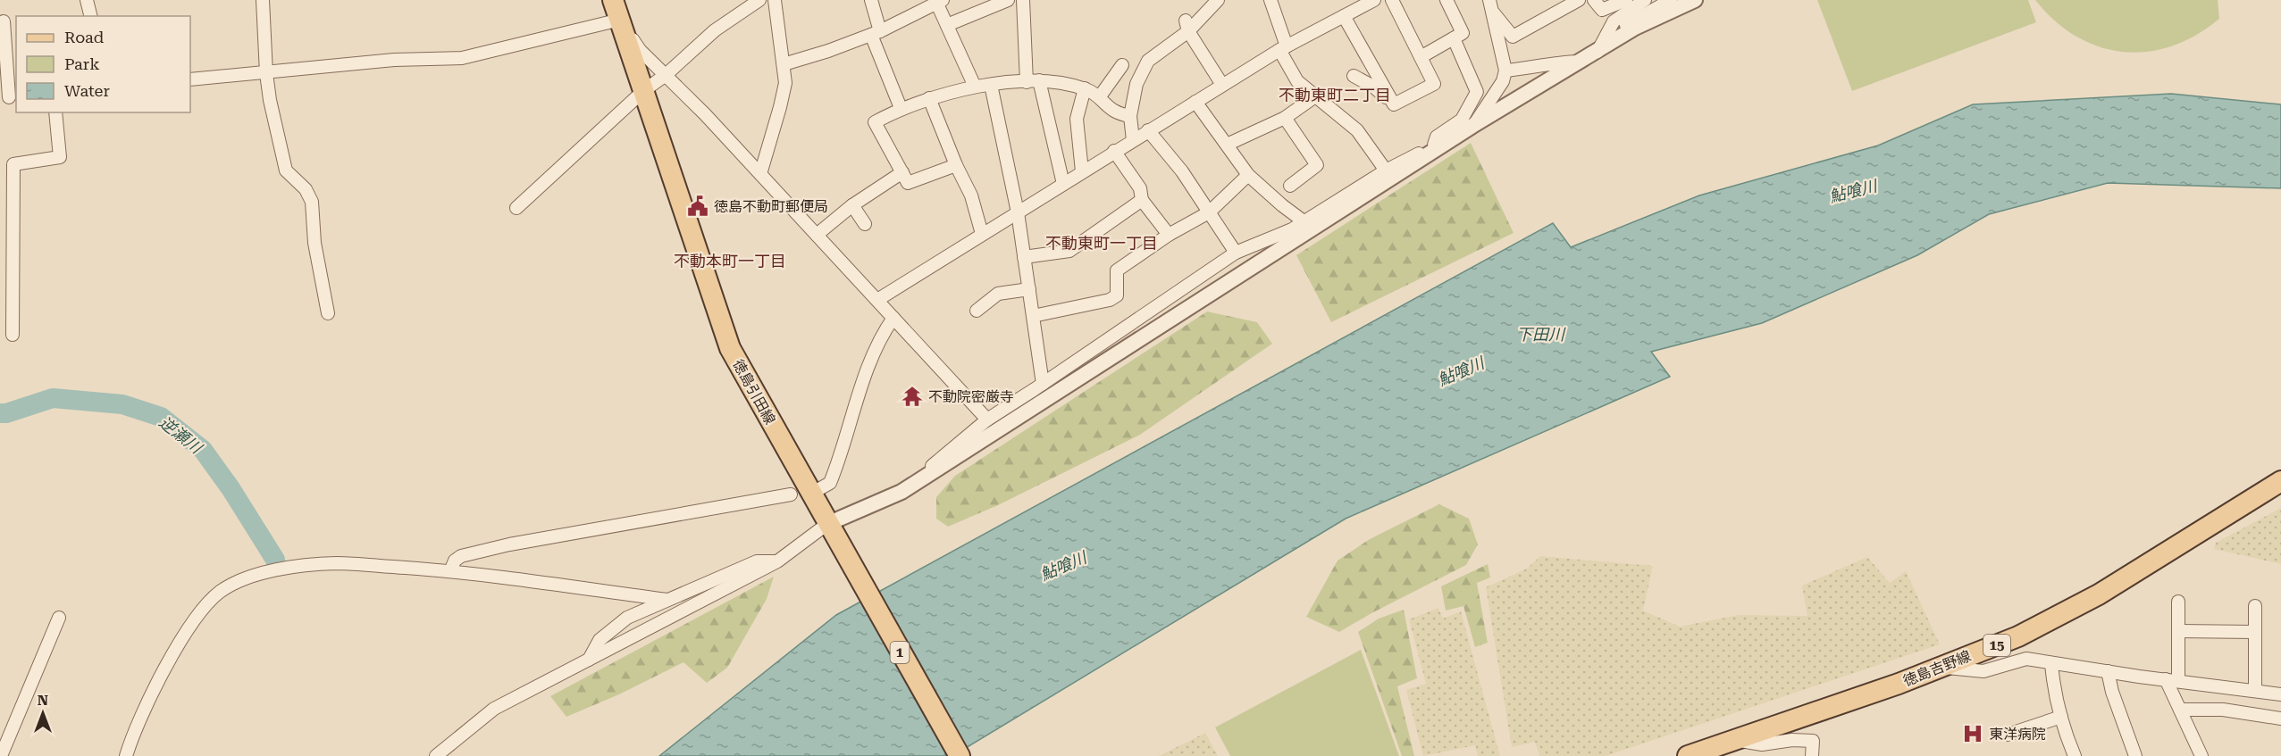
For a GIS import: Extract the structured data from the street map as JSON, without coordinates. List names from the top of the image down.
{
  "streets": {
    "main road": [
      "徳島引田線",
      "15",
      "1",
      "徳島吉野線"
    ]
  },
  "districts": ["不動東町二丁目", "不動東町一丁目", "不動本町一丁目"],
  "water": ["鮎喰川", "下田川", "逆瀬川"],
  "places": {
    "public building": ["徳島不動町郵便局"],
    "temple": ["不動院密厳寺"],
    "hospital": ["東洋病院"]
  },
  "legend": ["Road", "Park", "Water"],
  "north": "top"
}
